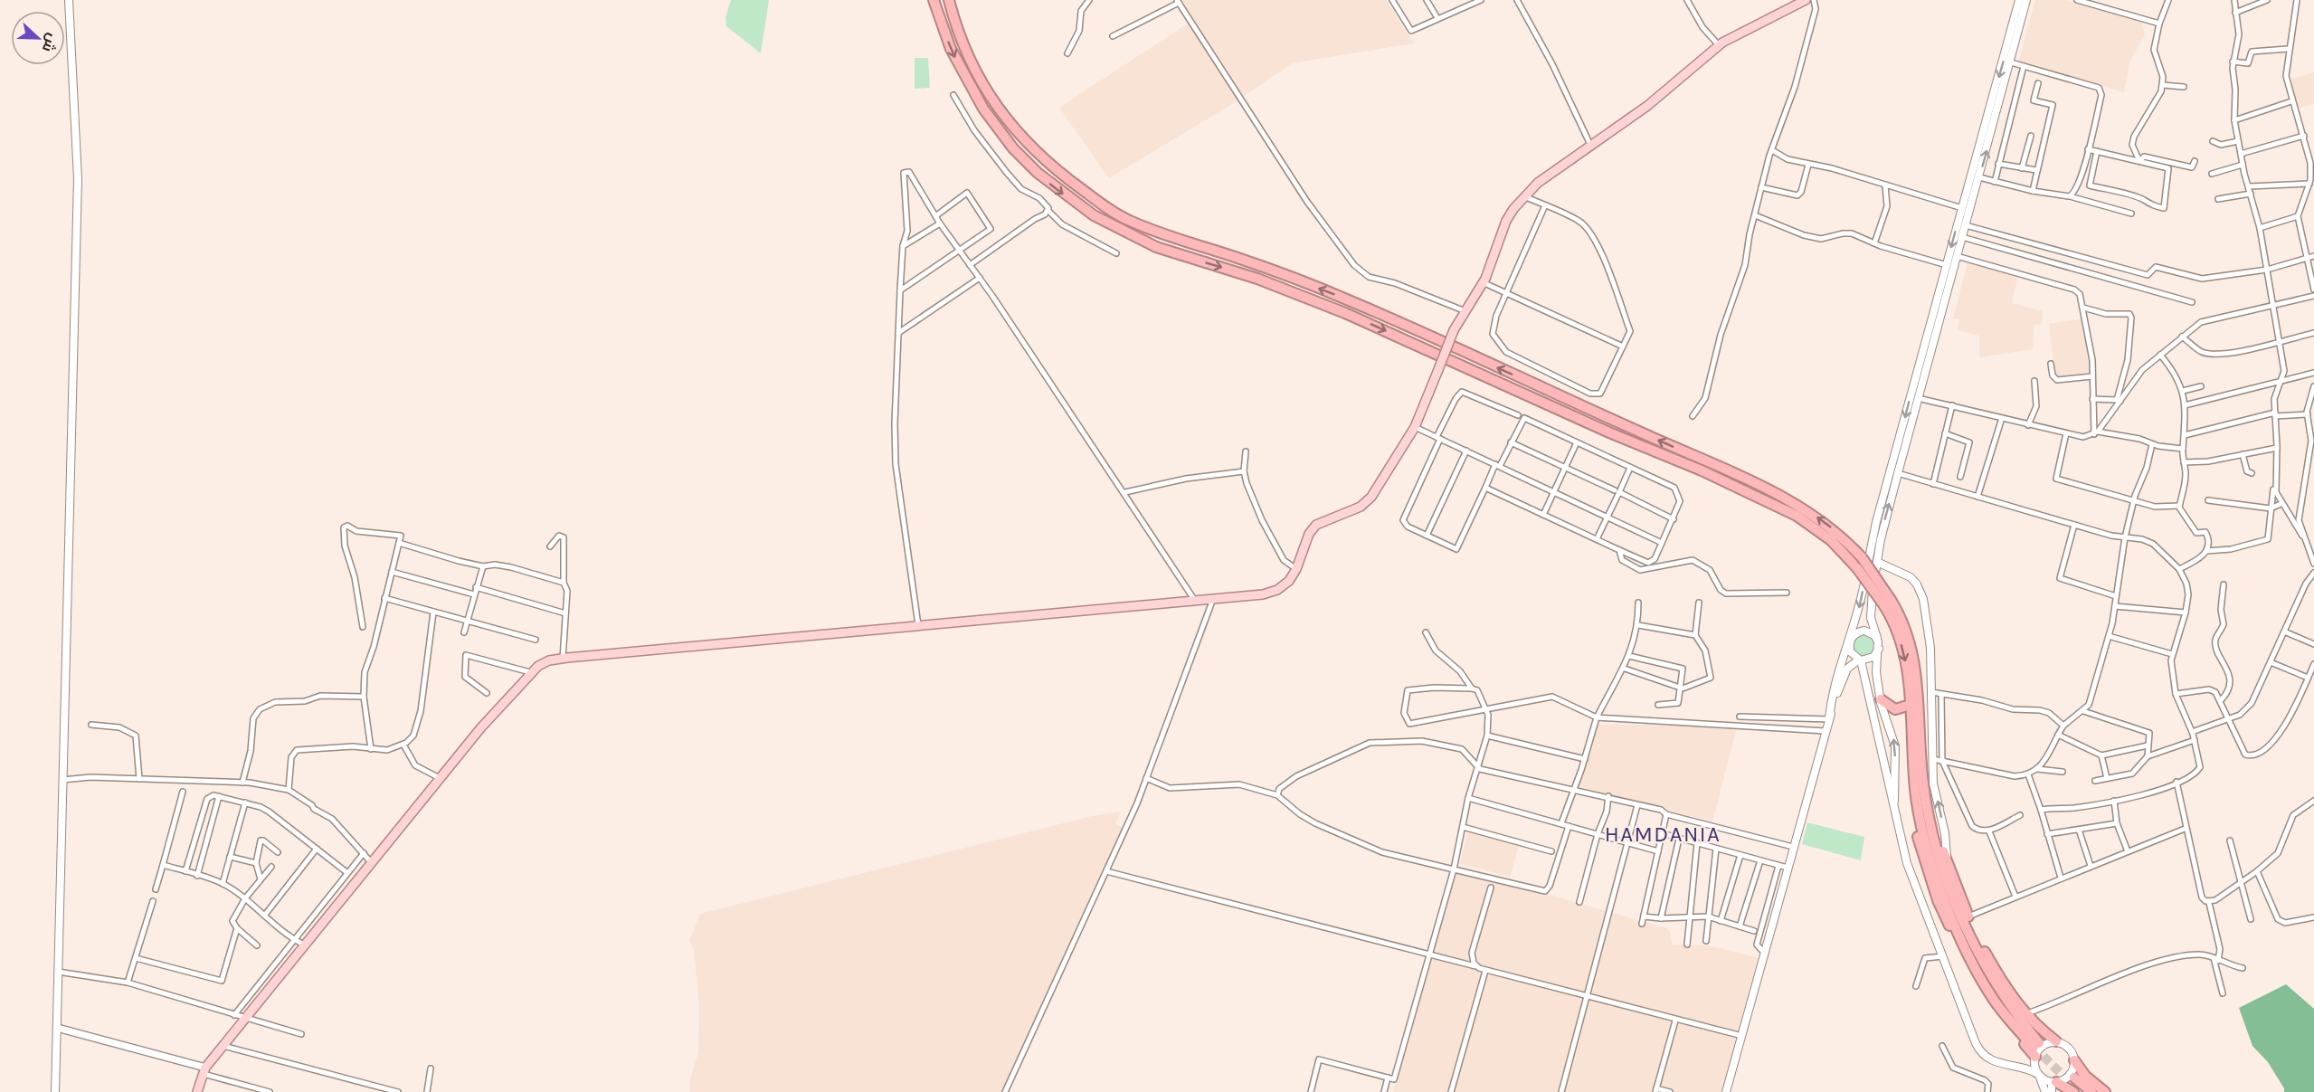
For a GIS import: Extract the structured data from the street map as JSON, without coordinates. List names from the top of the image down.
{
  "districts": ["HAMDANIA"],
  "north": "right"
}
